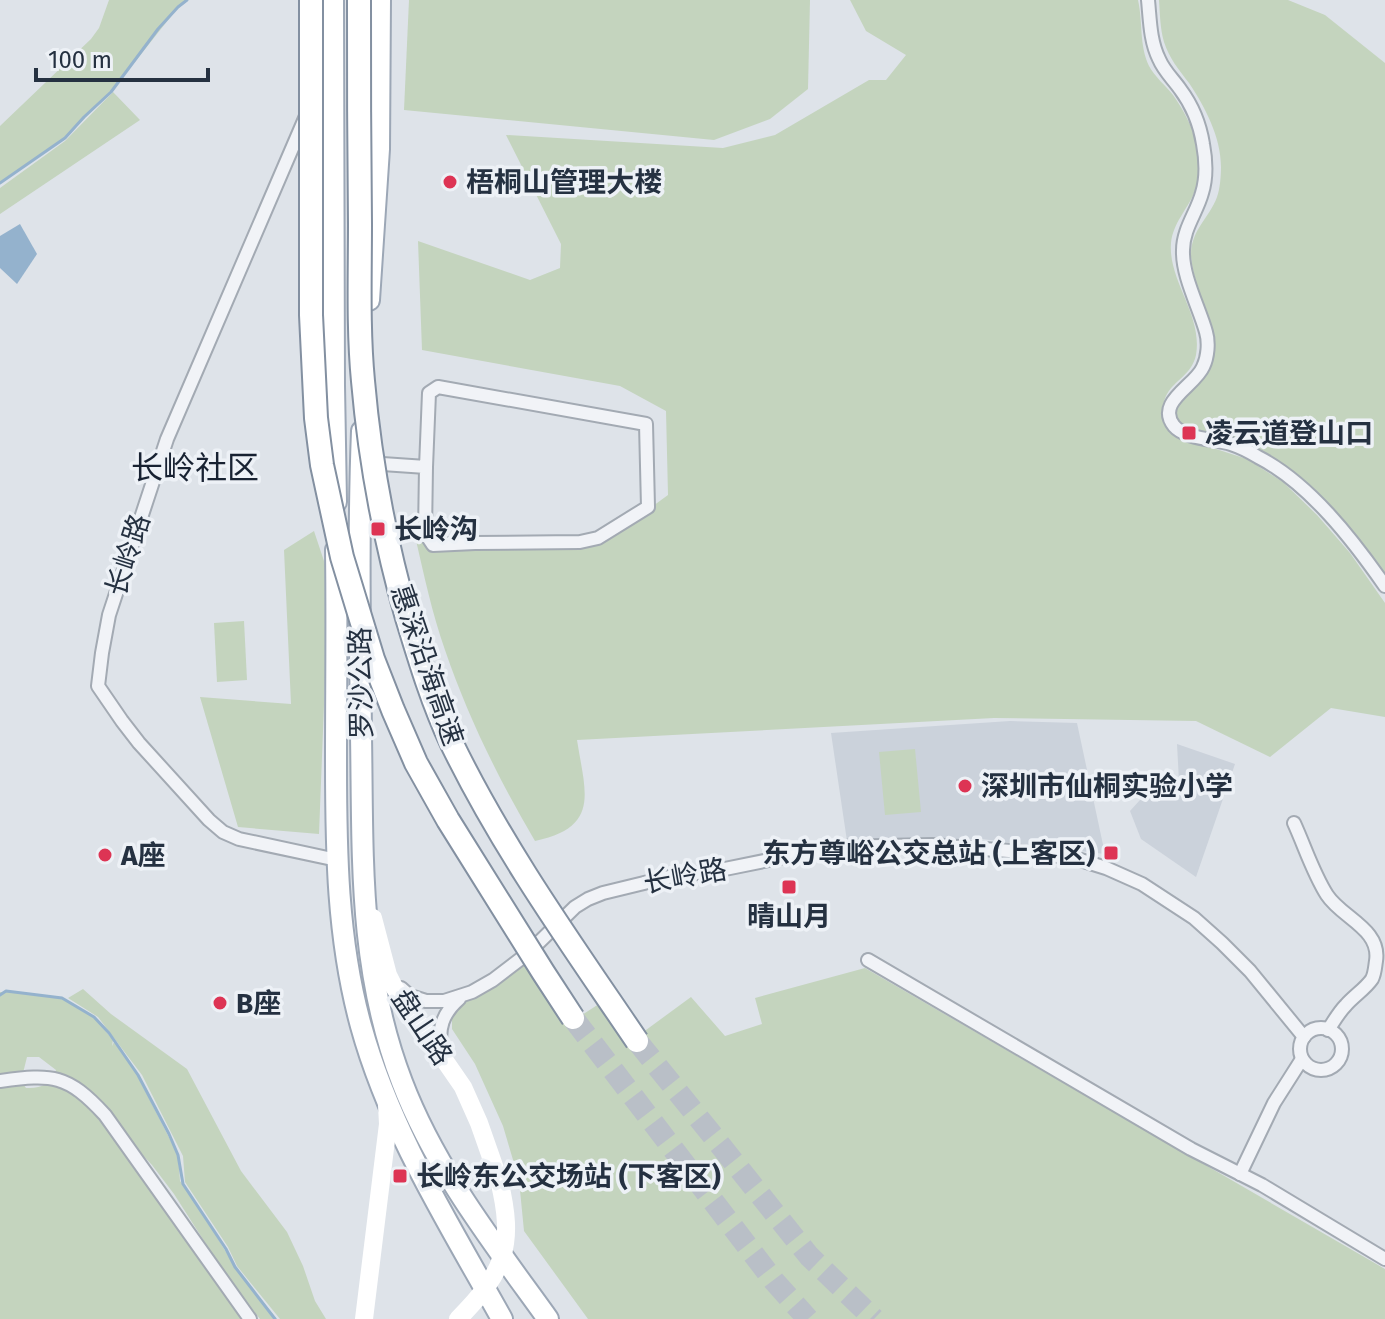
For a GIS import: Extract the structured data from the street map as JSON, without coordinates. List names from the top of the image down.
{
  "streets": {
    "highway": ["惠深沿海高速"],
    "main road": ["罗沙公路", "盘山路"],
    "street": ["长岭路"]
  },
  "crossings": [
    ["长岭路", "罗沙公路"],
    ["长岭路", "盘山路"],
    ["罗沙公路", "盘山路"]
  ],
  "districts": ["长岭社区"],
  "places": {
    "other": [
      "梧桐山管理大楼",
      "深圳市仙桐实验小学",
      "A座",
      "B座"
    ],
    "transit": [
      "凌云道登山口",
      "长岭沟",
      "东方尊峪公交总站 (上客区)",
      "晴山月",
      "长岭东公交场站 (下客区)"
    ]
  },
  "scale_bar": "100 m"
}
